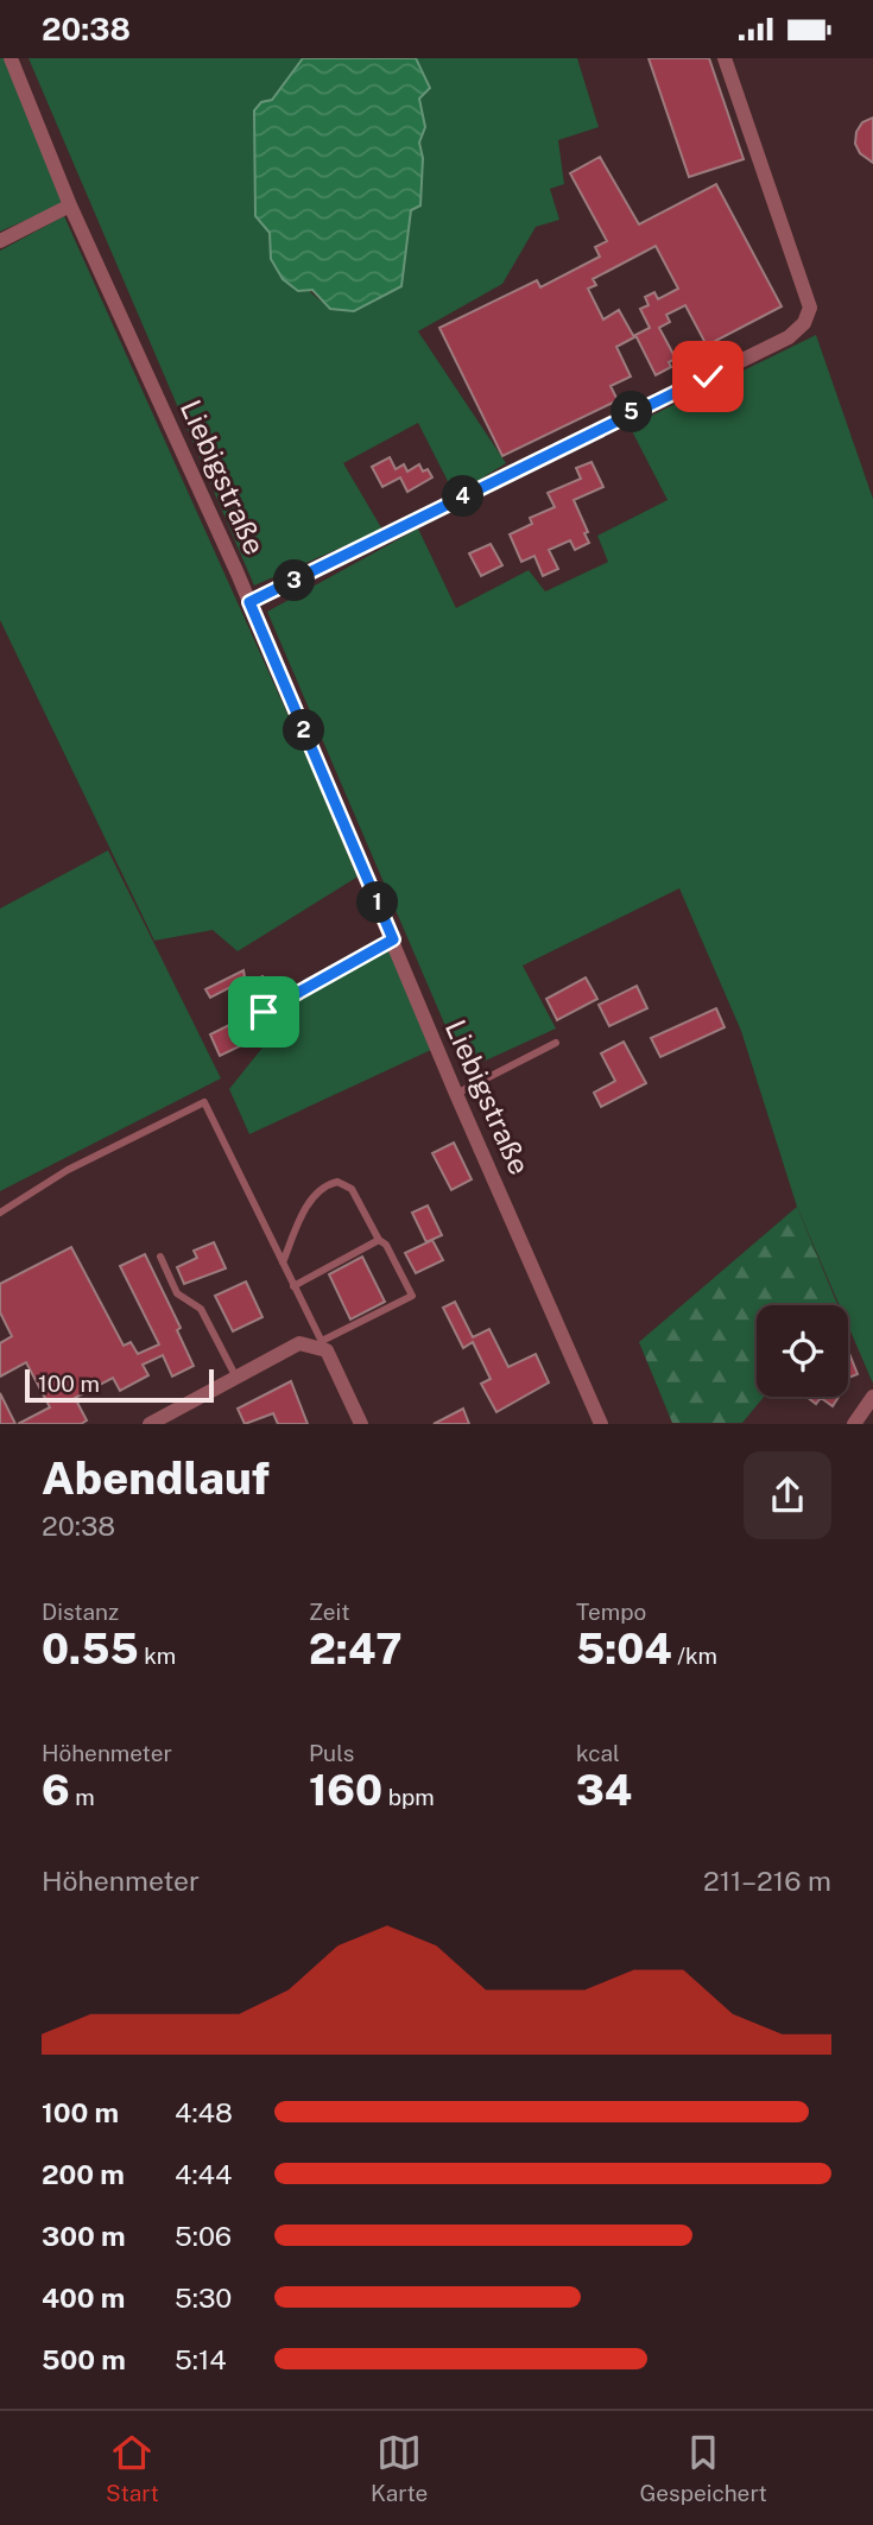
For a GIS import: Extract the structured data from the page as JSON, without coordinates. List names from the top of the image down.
{
  "streets": {
    "street": ["Liebigstraße"]
  },
  "scale_bar": "100 m",
  "page": {
    "status": "20:38",
    "pins": [
      "5",
      "4",
      "3",
      "2",
      "1"
    ],
    "scale": "100 m",
    "heading": ["Abendlauf", "20:38"],
    "stats": [
      ["Distanz", "0.55 km"],
      ["Zeit", "2:47"],
      ["Tempo", "5:04 /km"],
      ["Höhenmeter", "6 m"],
      ["Puls", "160 bpm"],
      ["kcal", "34"]
    ],
    "chart": ["Höhenmeter", "211–216 m"],
    "list": [
      {
        "name": "100 m",
        "note": "4:48"
      },
      {
        "name": "200 m",
        "note": "4:44"
      },
      {
        "name": "300 m",
        "note": "5:06"
      },
      {
        "name": "400 m",
        "note": "5:30"
      },
      {
        "name": "500 m",
        "note": "5:14"
      }
    ],
    "tabs": ["Start", "Karte", "Gespeichert"]
  }
}
